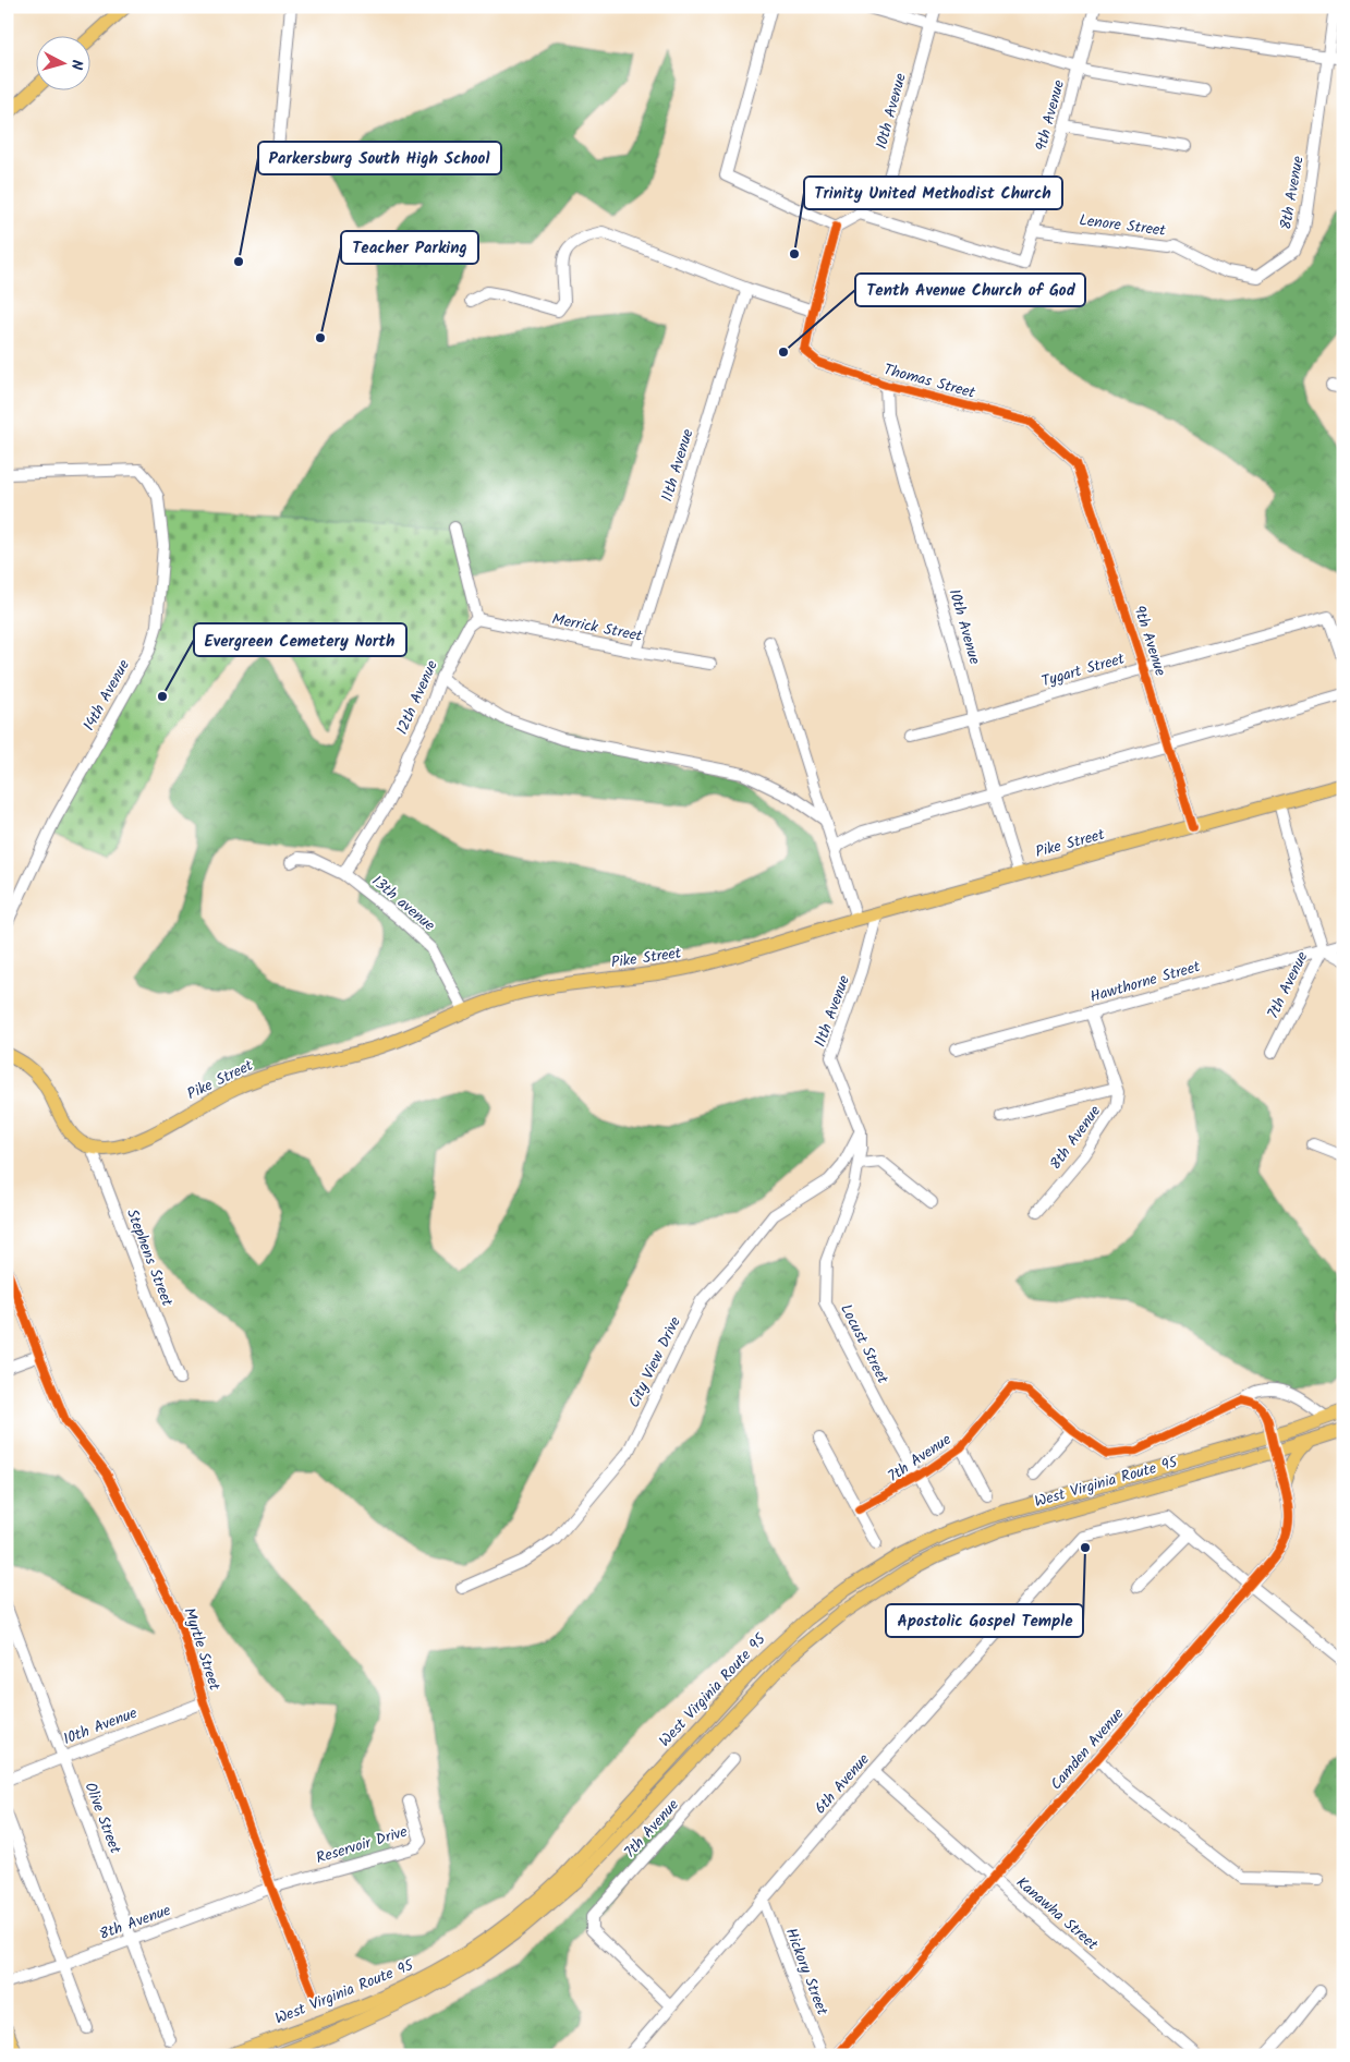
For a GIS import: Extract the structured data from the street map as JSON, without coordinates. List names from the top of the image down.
{
  "streets": {
    "main road": ["Pike Street", "West Virginia Route 95"],
    "street": [
      "10th Avenue",
      "9th Avenue",
      "8th Avenue",
      "Lenore Street",
      "Thomas Street",
      "11th Avenue",
      "Merrick Street",
      "Tygart Street",
      "14th Avenue",
      "12th Avenue",
      "13th avenue",
      "Hawthorne Street",
      "7th Avenue",
      "Stephens Street",
      "Locust Street",
      "City View Drive",
      "Myrtle Street",
      "Camden Avenue",
      "6th Avenue",
      "Olive Street",
      "Reservoir Drive",
      "Kanawha Street",
      "Hickory Street"
    ]
  },
  "crossings": [
    ["10th Avenue", "9th Avenue"],
    ["10th Avenue", "Thomas Street"],
    ["10th Avenue", "Tygart Street"],
    ["10th Avenue", "Pike Street"],
    ["10th Avenue", "Myrtle Street"],
    ["10th Avenue", "Olive Street"],
    ["9th Avenue", "Lenore Street"],
    ["9th Avenue", "Thomas Street"],
    ["9th Avenue", "Tygart Street"],
    ["9th Avenue", "Pike Street"],
    ["8th Avenue", "Lenore Street"],
    ["8th Avenue", "Hawthorne Street"],
    ["8th Avenue", "Myrtle Street"],
    ["8th Avenue", "Olive Street"],
    ["8th Avenue", "Reservoir Drive"],
    ["11th Avenue", "Merrick Street"],
    ["11th Avenue", "Pike Street"],
    ["11th Avenue", "Locust Street"],
    ["11th Avenue", "City View Drive"],
    ["Merrick Street", "12th Avenue"],
    ["12th Avenue", "13th avenue"],
    ["Pike Street", "13th avenue"],
    ["Pike Street", "7th Avenue"],
    ["Pike Street", "Stephens Street"],
    ["Hawthorne Street", "7th Avenue"],
    ["7th Avenue", "Locust Street"],
    ["7th Avenue", "6th Avenue"],
    ["West Virginia Route 95", "Camden Avenue"],
    ["Myrtle Street", "Reservoir Drive"],
    ["Camden Avenue", "Kanawha Street"],
    ["6th Avenue", "Kanawha Street"],
    ["6th Avenue", "Hickory Street"]
  ],
  "places": [
    "Trinity United Methodist Church",
    "Parkersburg South High School",
    "Teacher Parking",
    "Tenth Avenue Church of God",
    "Evergreen Cemetery North",
    "Apostolic Gospel Temple"
  ],
  "north": "right"
}
